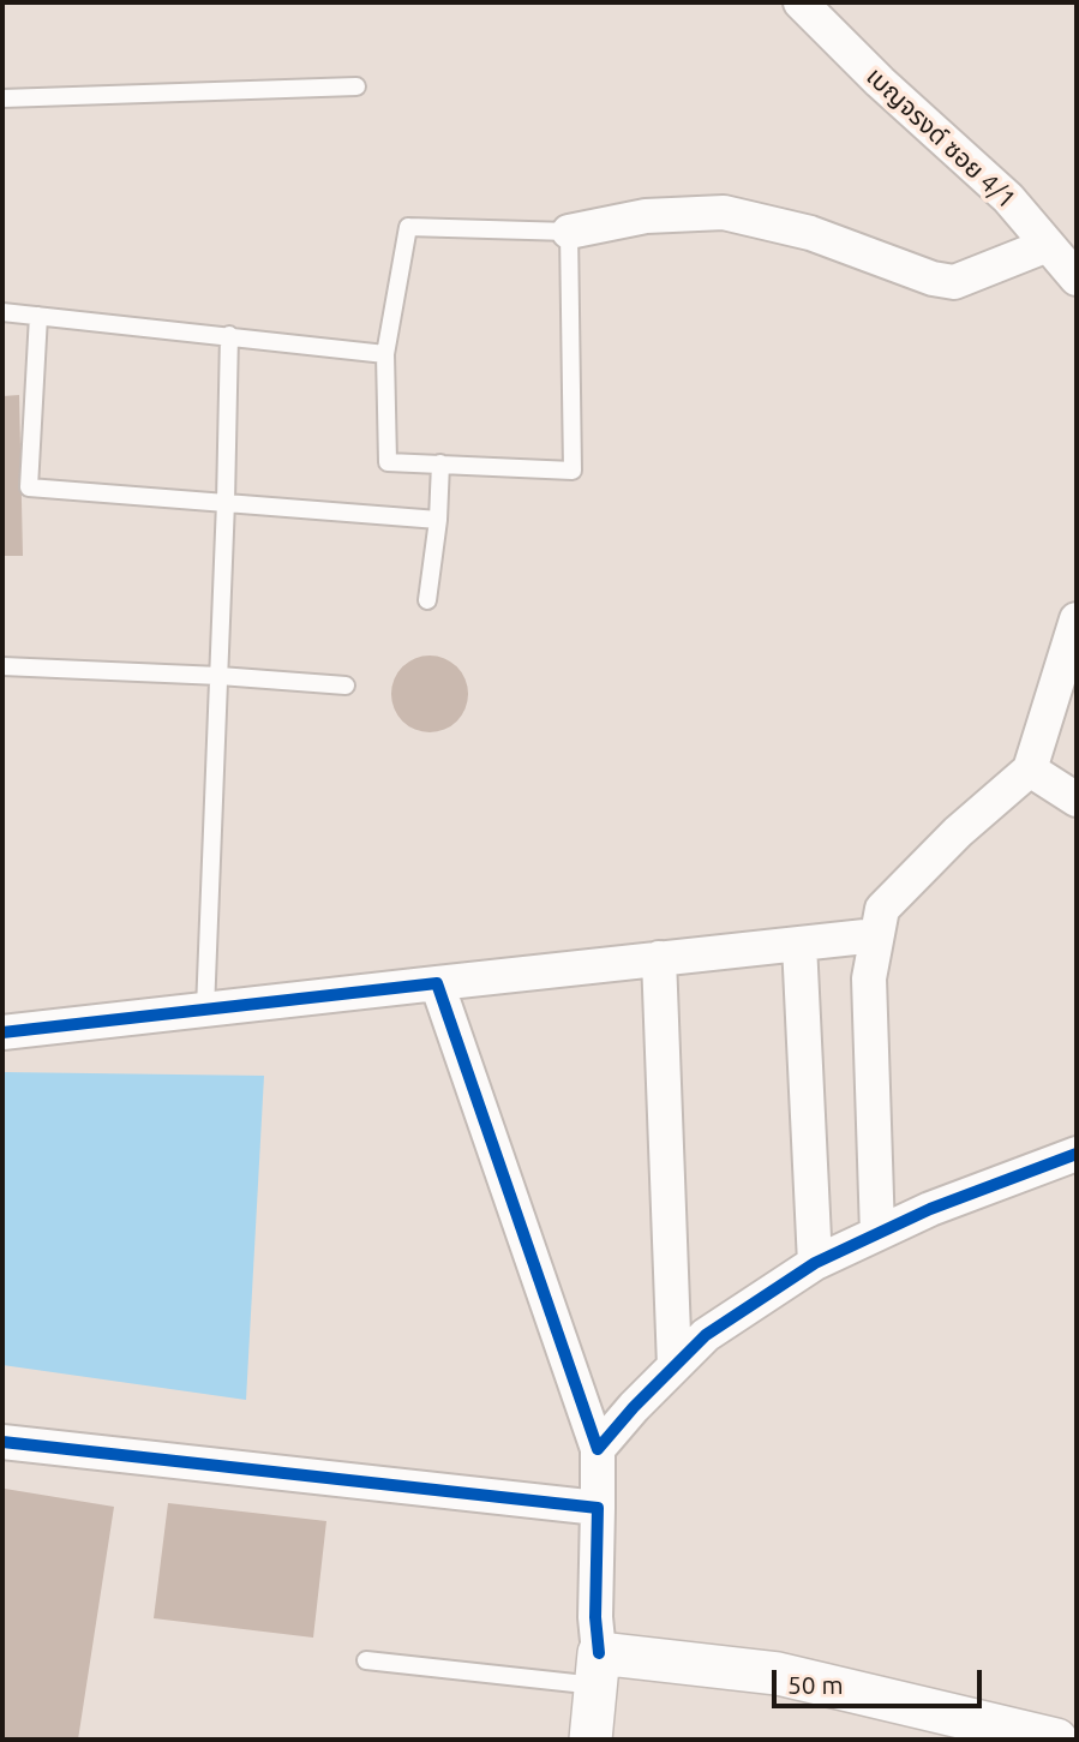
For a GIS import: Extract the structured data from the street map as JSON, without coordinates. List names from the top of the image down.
{
  "streets": {
    "street": ["เบญจรงด์ ซอย 4/1"]
  },
  "scale_bar": "50 m"
}
